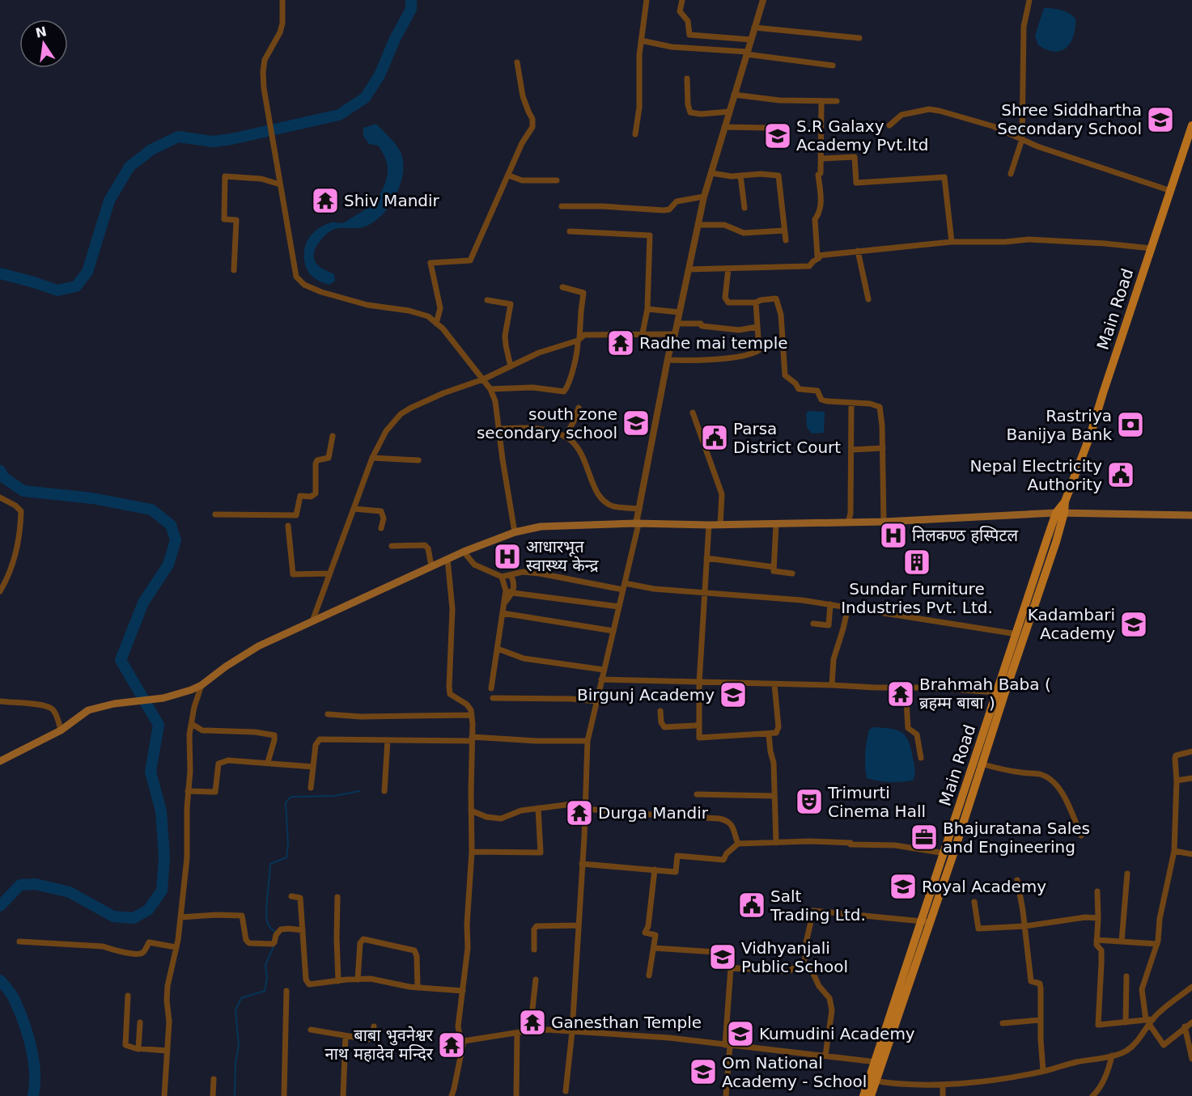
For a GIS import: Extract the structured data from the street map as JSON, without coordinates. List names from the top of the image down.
{
  "streets": {
    "main road": ["Main Road"]
  },
  "places": {
    "school or university": [
      "Shree Siddhartha Secondary School",
      "S.R Galaxy Academy Pvt.ltd",
      "south zone secondary school",
      "Kadambari Academy",
      "Birgunj Academy",
      "Royal Academy",
      "Vidhyanjali Public School",
      "Kumudini Academy",
      "Om National Academy - School"
    ],
    "temple": [
      "Shiv Mandir",
      "Radhe mai temple",
      "Brahmah Baba ( ब्रहम्म बाबा )",
      "Durga Mandir",
      "Ganesthan Temple",
      "बाबा भुवनेश्वर नाथ महादेव मन्दिर"
    ],
    "bank": ["Rastriya Banijya Bank"],
    "public building": ["Parsa District Court", "Nepal Electricity Authority", "Salt Trading Ltd."],
    "hospital": ["निलकण्ठ हस्पिटल", "आधारभूत स्वास्थ्य केन्द्र"],
    "building": ["Sundar Furniture Industries Pvt. Ltd."],
    "theatre": ["Trimurti Cinema Hall"],
    "office": ["Bhajuratana Sales and Engineering"]
  },
  "north": "top"
}
